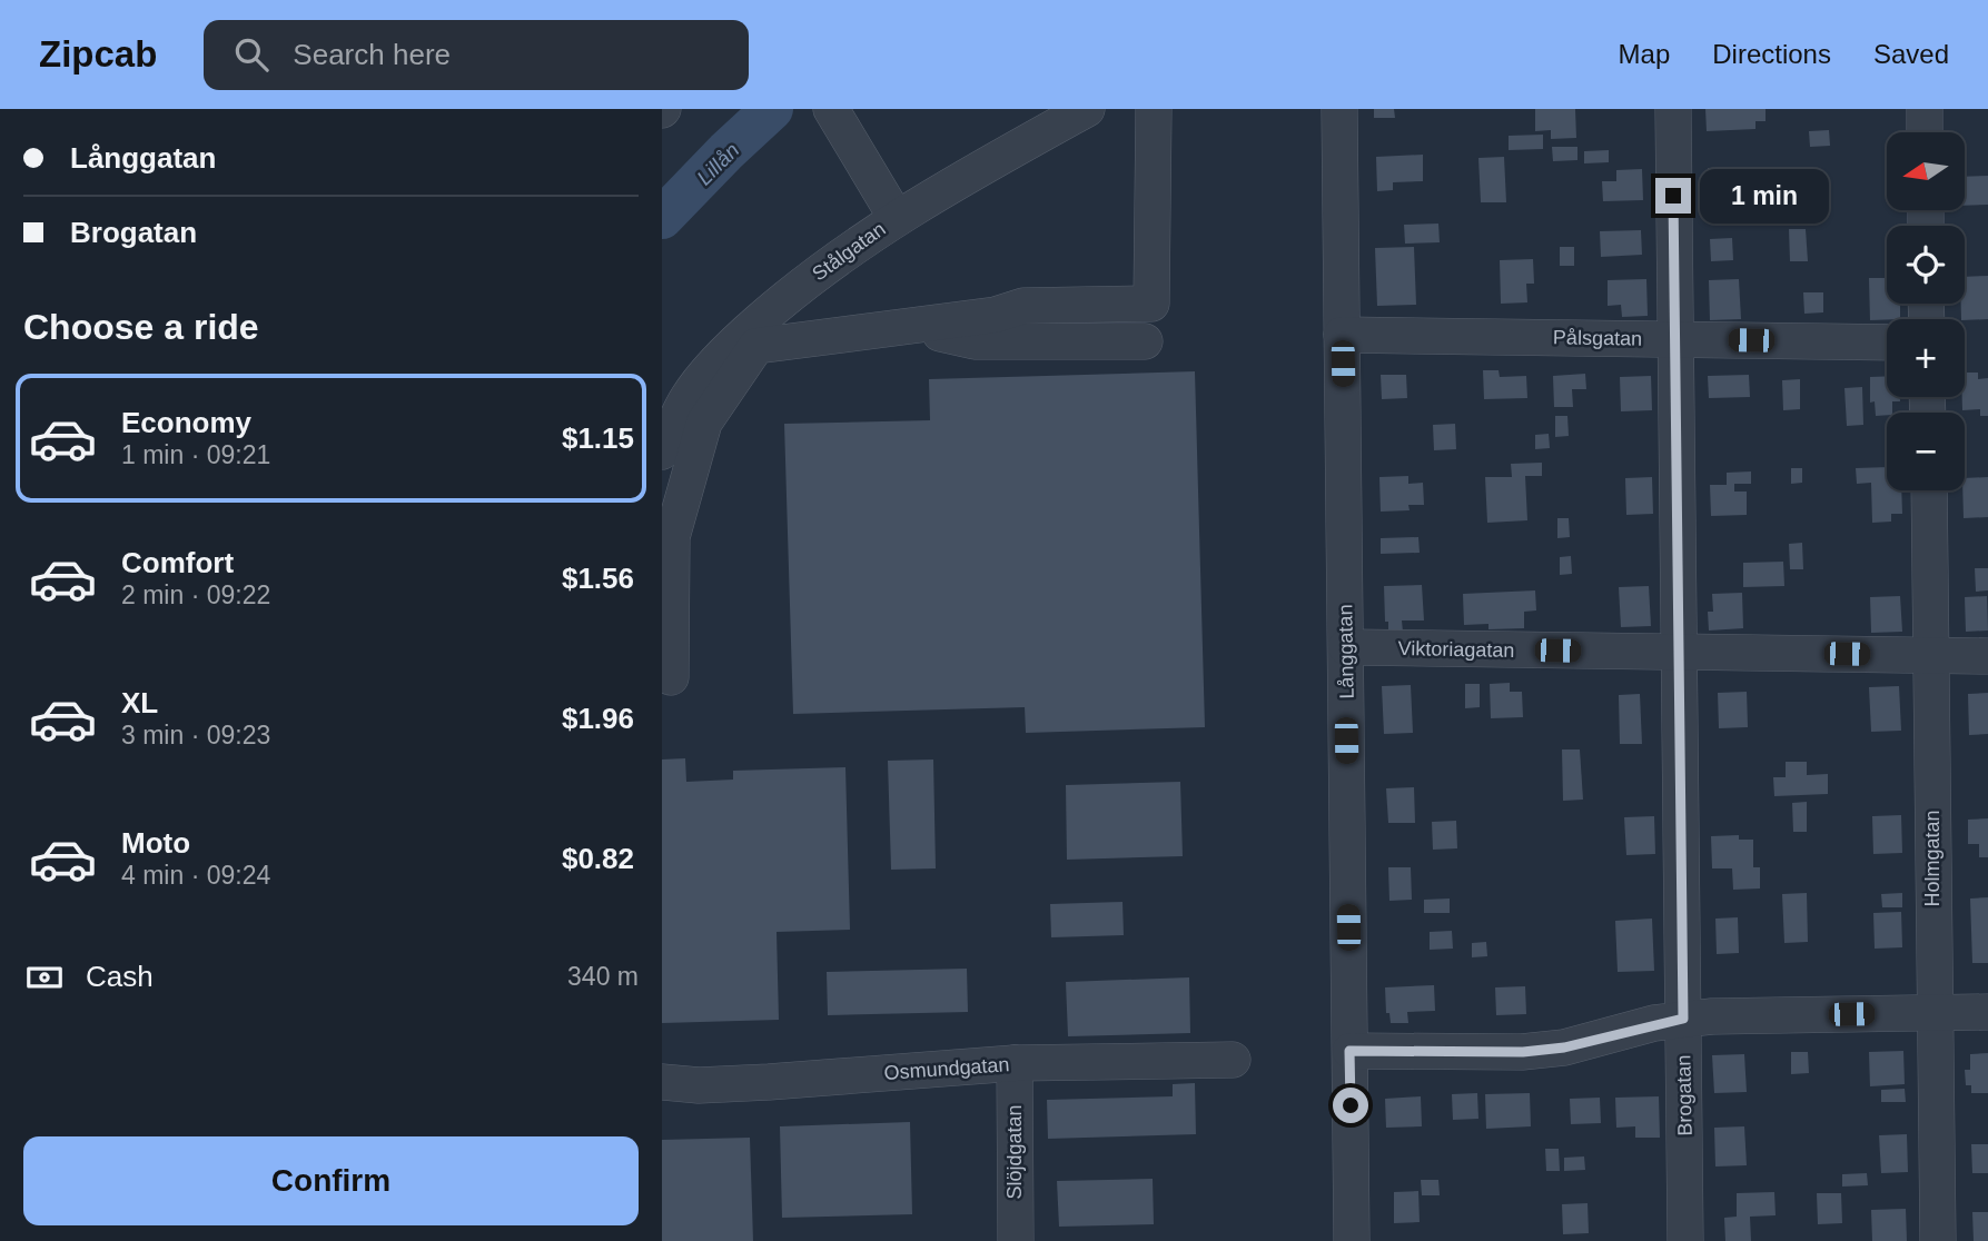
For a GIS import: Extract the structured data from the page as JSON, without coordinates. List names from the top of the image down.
{
  "streets": {
    "street": [
      "Stålgatan",
      "Pålsgatan",
      "Viktoriagatan",
      "Långgatan",
      "Holmgatan",
      "Osmundgatan",
      "Brogatan",
      "Slöjdgatan"
    ]
  },
  "crossings": [
    ["Pålsgatan", "Långgatan"],
    ["Pålsgatan", "Brogatan"],
    ["Viktoriagatan", "Långgatan"],
    ["Viktoriagatan", "Holmgatan"],
    ["Viktoriagatan", "Brogatan"],
    ["Osmundgatan", "Slöjdgatan"]
  ],
  "water": ["Lillån"],
  "north": "left",
  "page": {
    "header": "Zipcab",
    "search": "Search here",
    "nav": ["Map", "Directions", "Saved"],
    "banner": ["Långgatan", "Brogatan"],
    "map_buttons": ["+", "−"],
    "bubble": "1 min",
    "heading": "Choose a ride",
    "list": [
      {
        "name": "Economy",
        "note": "1 min · 09:21",
        "value": "$1.15"
      },
      {
        "name": "Comfort",
        "note": "2 min · 09:22",
        "value": "$1.56"
      },
      {
        "name": "XL",
        "note": "3 min · 09:23",
        "value": "$1.96"
      },
      {
        "name": "Moto",
        "note": "4 min · 09:24",
        "value": "$0.82"
      }
    ],
    "pay": ["Cash", "340 m"],
    "buttons": "Confirm"
  }
}
